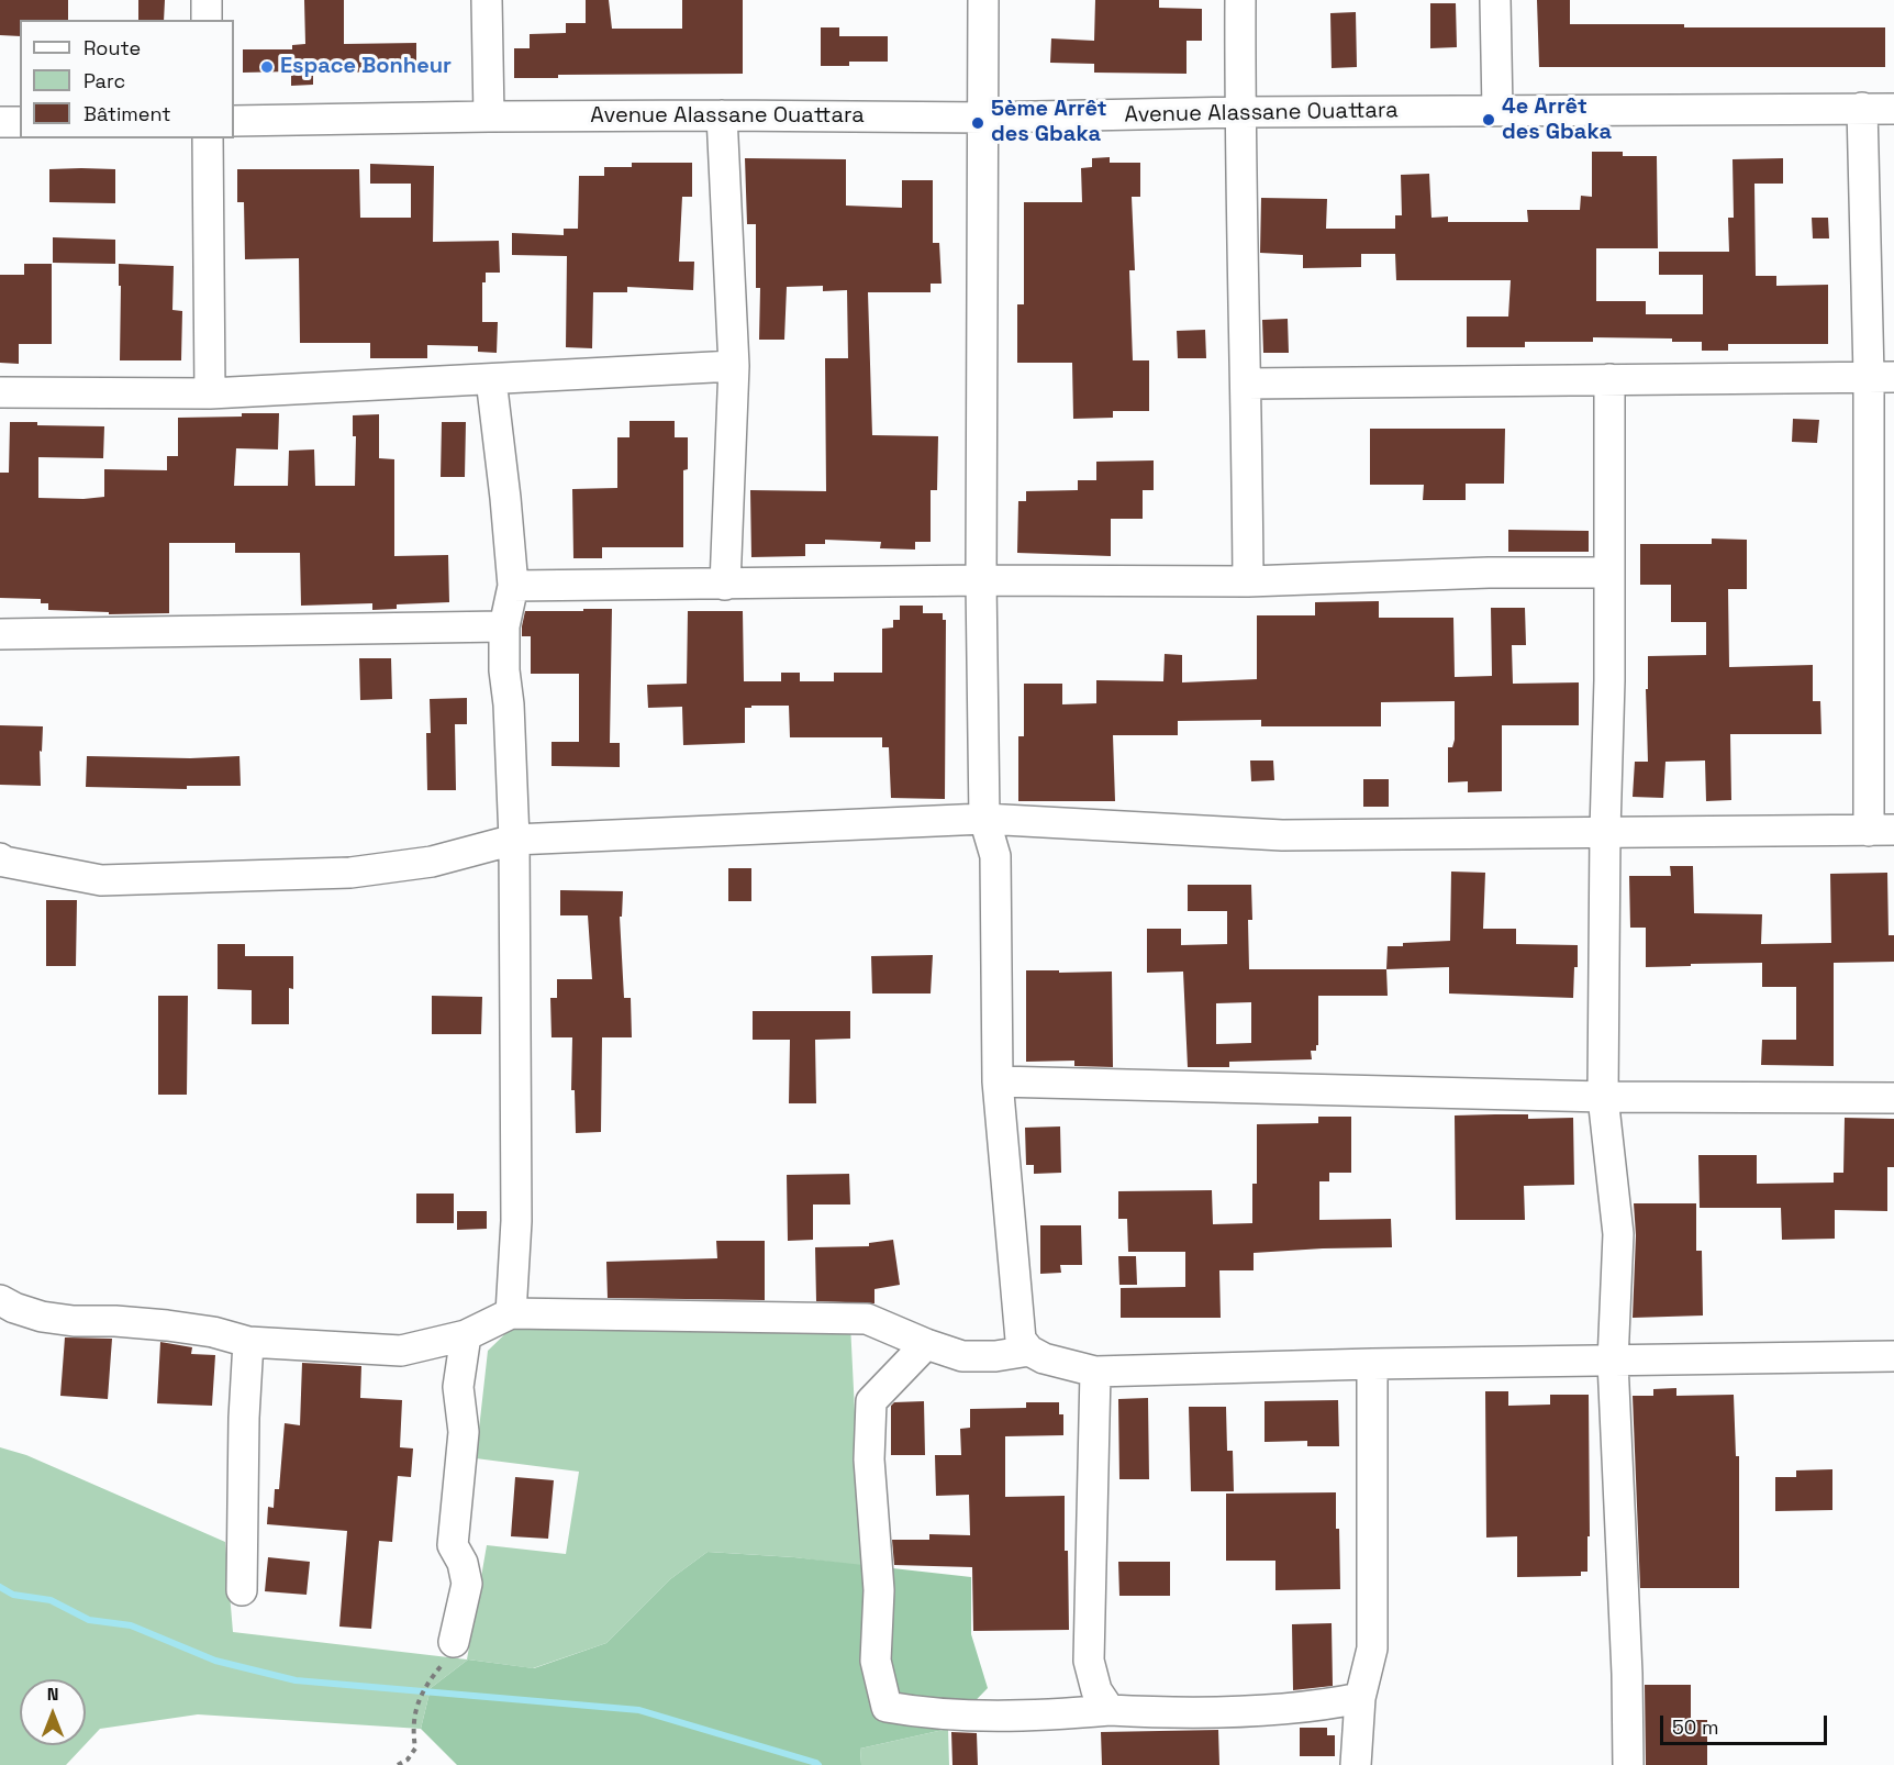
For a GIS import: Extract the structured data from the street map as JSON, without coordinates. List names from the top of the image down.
{
  "streets": {
    "street": ["Avenue Alassane Ouattara"]
  },
  "places": ["Espace Bonheur", "4e Arrêt des Gbaka", "5ème Arrêt des Gbaka"],
  "legend": ["Route", "Parc", "Bâtiment"],
  "scale_bar": "50 m",
  "north": "top"
}
